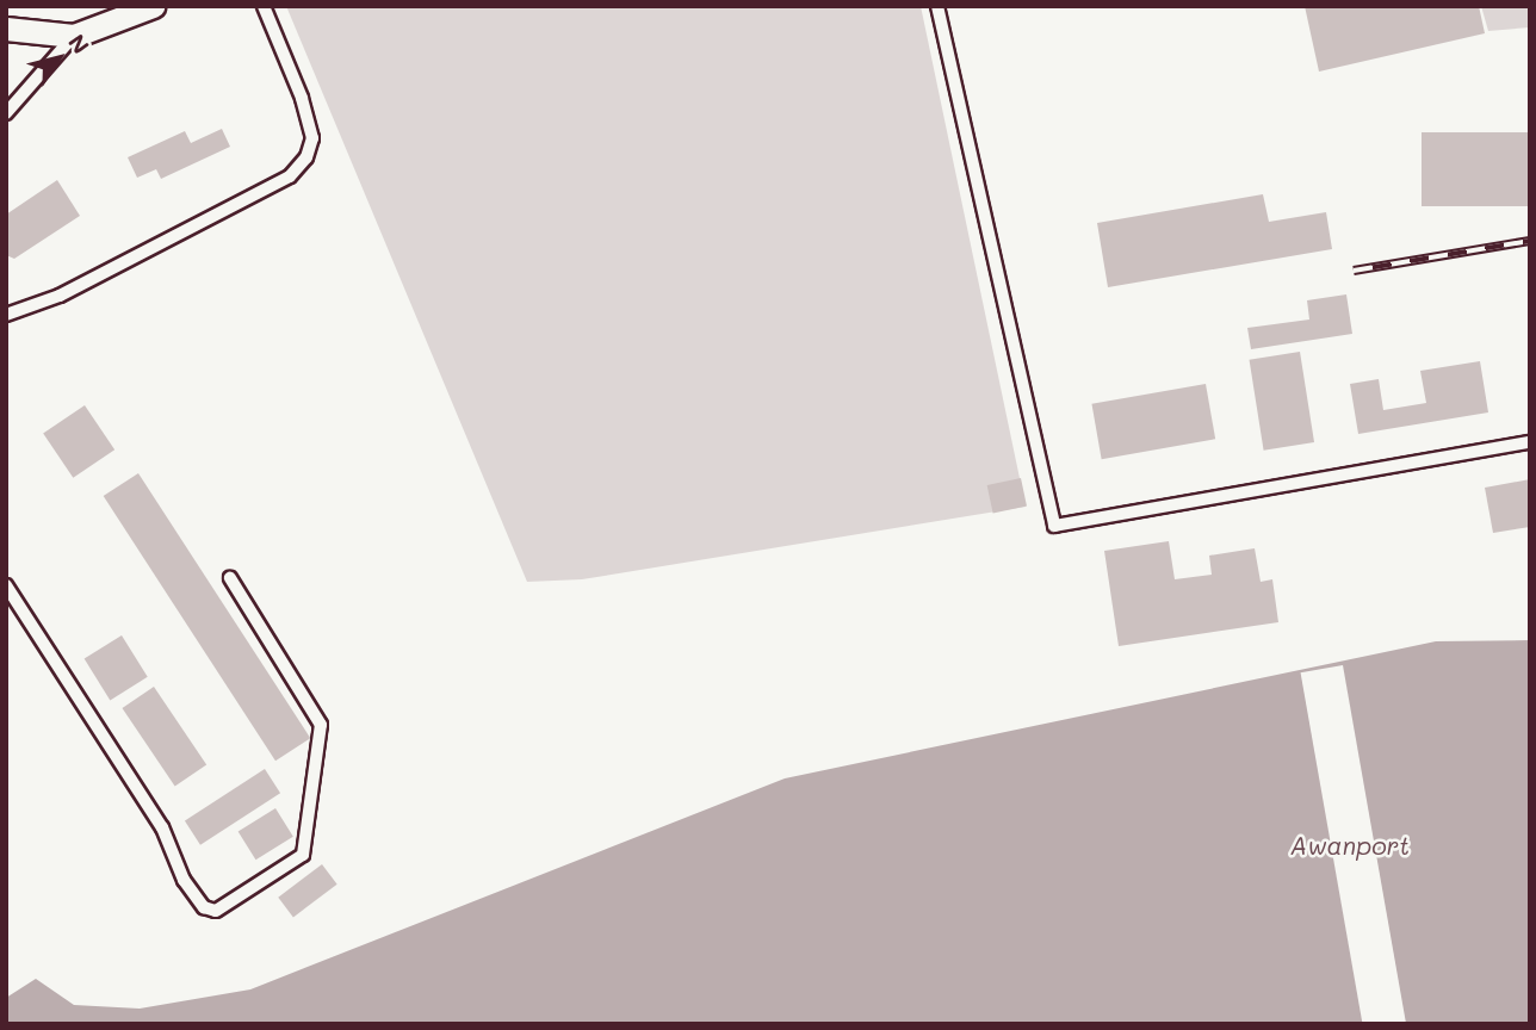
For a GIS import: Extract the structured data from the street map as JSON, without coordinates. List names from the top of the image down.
{
  "water": ["Awanport"],
  "north": "top right"
}
